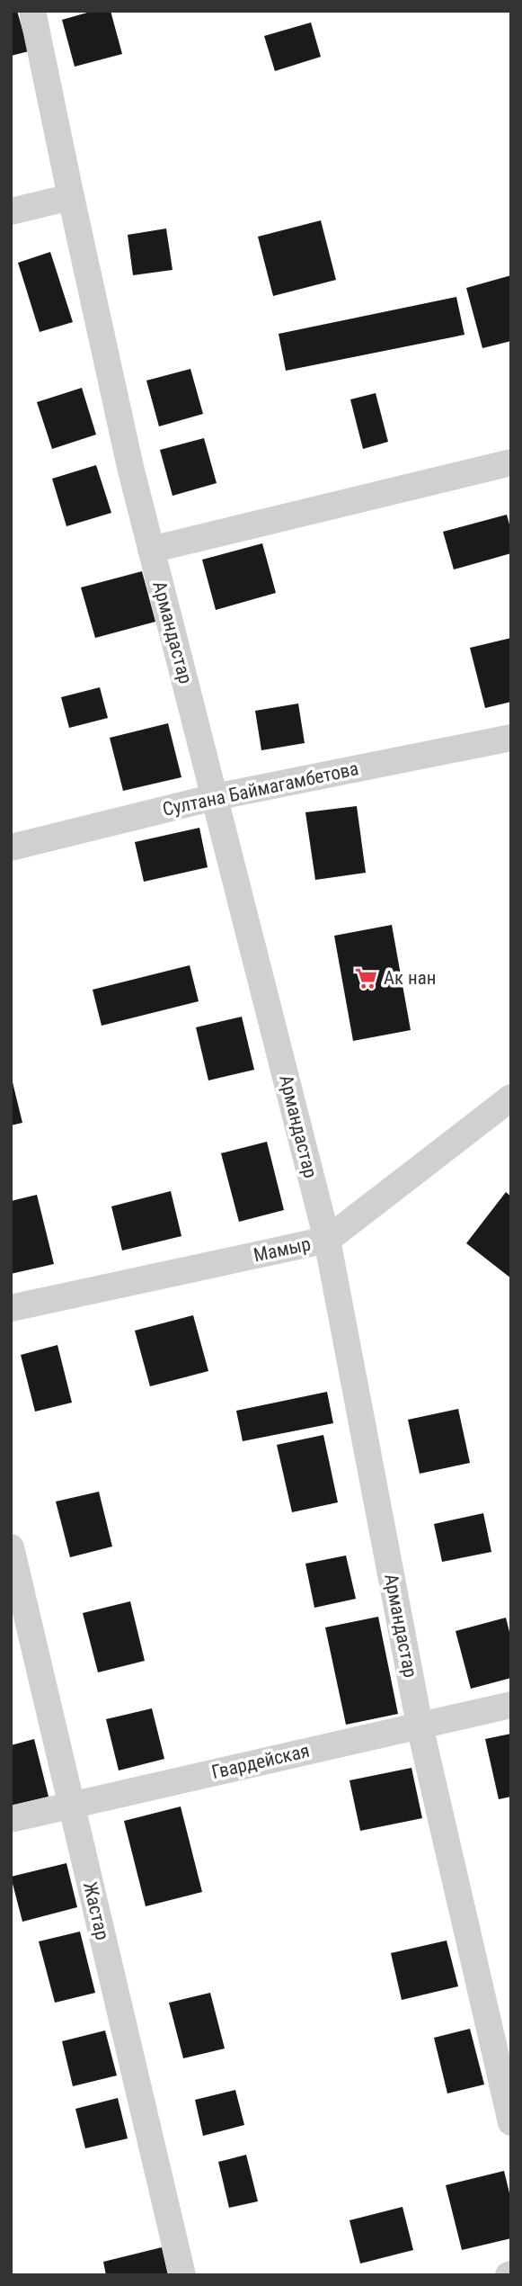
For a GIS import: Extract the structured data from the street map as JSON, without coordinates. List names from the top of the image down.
{
  "streets": {
    "street": [
      "Армандастар",
      "Султана Баймагамбетова",
      "Мамыр",
      "Гвардейская",
      "Жастар"
    ]
  },
  "crossings": [
    ["Армандастар", "Султана Баймагамбетова"],
    ["Армандастар", "Мамыр"],
    ["Армандастар", "Гвардейская"],
    ["Гвардейская", "Жастар"]
  ],
  "places": {
    "supermarket": ["Ак нан"]
  }
}
